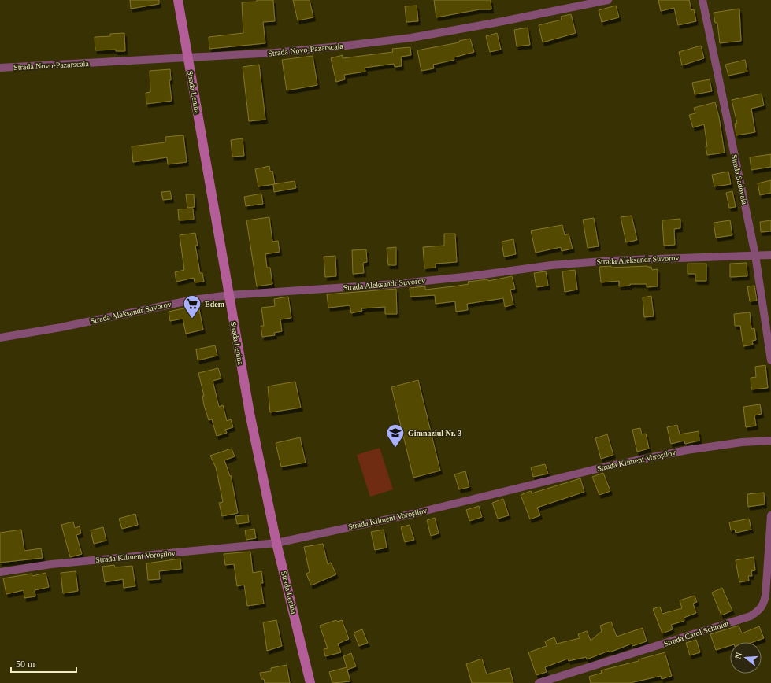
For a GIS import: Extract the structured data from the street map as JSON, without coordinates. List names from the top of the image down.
{
  "streets": {
    "street": [
      "Strada Novo-Pazarscaia",
      "Strada Lenina",
      "Strada Sadovaia",
      "Strada Aleksandr Suvorov",
      "Strada Kliment Voroșilov",
      "Strada Carol Schmidt"
    ]
  },
  "crossings": [
    ["Strada Novo-Pazarscaia", "Strada Lenina"],
    ["Strada Lenina", "Strada Aleksandr Suvorov"],
    ["Strada Lenina", "Strada Kliment Voroșilov"],
    ["Strada Sadovaia", "Strada Aleksandr Suvorov"]
  ],
  "places": {
    "supermarket": ["Edem"],
    "school or university": ["Gimnaziul Nr. 3"]
  },
  "scale_bar": "50 m",
  "north": "left"
}
